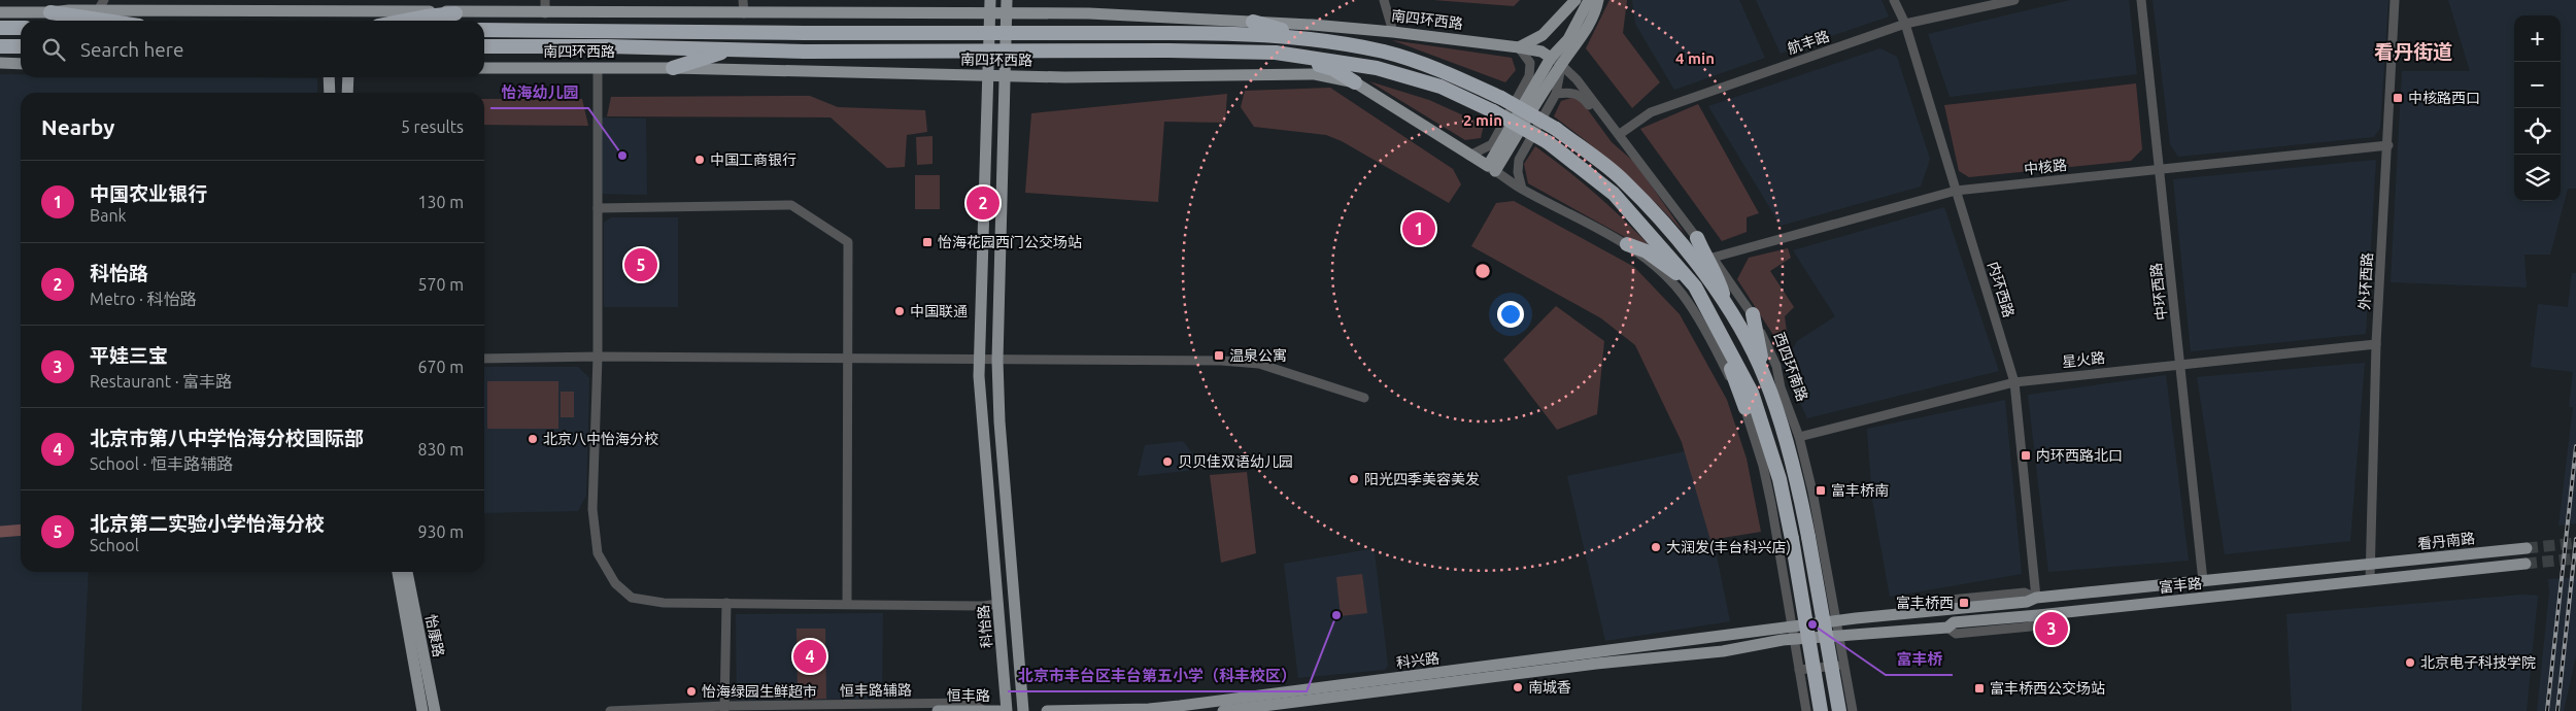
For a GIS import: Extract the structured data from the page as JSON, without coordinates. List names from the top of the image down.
{
  "streets": {
    "highway": ["南四环西路", "西四环南路"],
    "main road": [
      "看丹南路",
      "富丰路",
      "科怡路",
      "怡康路",
      "科兴路",
      "恒丰路"
    ],
    "street": [
      "航丰路",
      "中核路",
      "外环西路",
      "内环西路",
      "中环西路",
      "星火路",
      "恒丰路辅路"
    ]
  },
  "crossings": [
    ["南四环西路", "西四环南路"],
    ["南四环西路", "科怡路"],
    ["航丰路", "内环西路"],
    ["航丰路", "西四环南路"],
    ["中核路", "外环西路"],
    ["中核路", "内环西路"],
    ["中核路", "中环西路"],
    ["中核路", "西四环南路"],
    ["外环西路", "星火路"],
    ["外环西路", "看丹南路"],
    ["外环西路", "富丰路"],
    ["内环西路", "星火路"],
    ["内环西路", "富丰路"],
    ["中环西路", "星火路"],
    ["中环西路", "富丰路"],
    ["星火路", "西四环南路"],
    ["西四环南路", "富丰路"],
    ["看丹南路", "富丰路"],
    ["富丰路", "科兴路"],
    ["恒丰路辅路", "恒丰路"]
  ],
  "districts": ["看丹街道"],
  "places": {
    "transit": [
      "中核路西口",
      "怡海花园西门公交场站",
      "温泉公寓",
      "内环西路北口",
      "富丰桥南",
      "富丰桥西",
      "富丰桥西公交场站"
    ],
    "other": [
      "怡海幼儿园",
      "中国工商银行",
      "中国联通",
      "北京八中怡海分校",
      "贝贝佳双语幼儿园",
      "阳光四季美容美发",
      "大润发(丰台科兴店)",
      "北京市丰台区丰台第五小学（科丰校区）",
      "富丰桥",
      "北京电子科技学院",
      "南城香",
      "怡海绿园生鲜超市"
    ]
  },
  "page": {
    "map_buttons": ["+", "−"],
    "search": "Search here",
    "heading": ["Nearby", "5 results"],
    "list": [
      {
        "mark": "1",
        "name": "中国农业银行",
        "note": "Bank",
        "value": "130 m"
      },
      {
        "mark": "2",
        "name": "科怡路",
        "note": "Metro · 科怡路",
        "value": "570 m"
      },
      {
        "mark": "3",
        "name": "平娃三宝",
        "note": "Restaurant · 富丰路",
        "value": "670 m"
      },
      {
        "mark": "4",
        "name": "北京市第八中学怡海分校国际部",
        "note": "School · 恒丰路辅路",
        "value": "830 m"
      },
      {
        "mark": "5",
        "name": "北京第二实验小学怡海分校",
        "note": "School",
        "value": "930 m"
      }
    ],
    "pins": [
      "2",
      "1",
      "5",
      "3",
      "4"
    ]
  },
  "rings": ["4 min", "2 min"]
}
